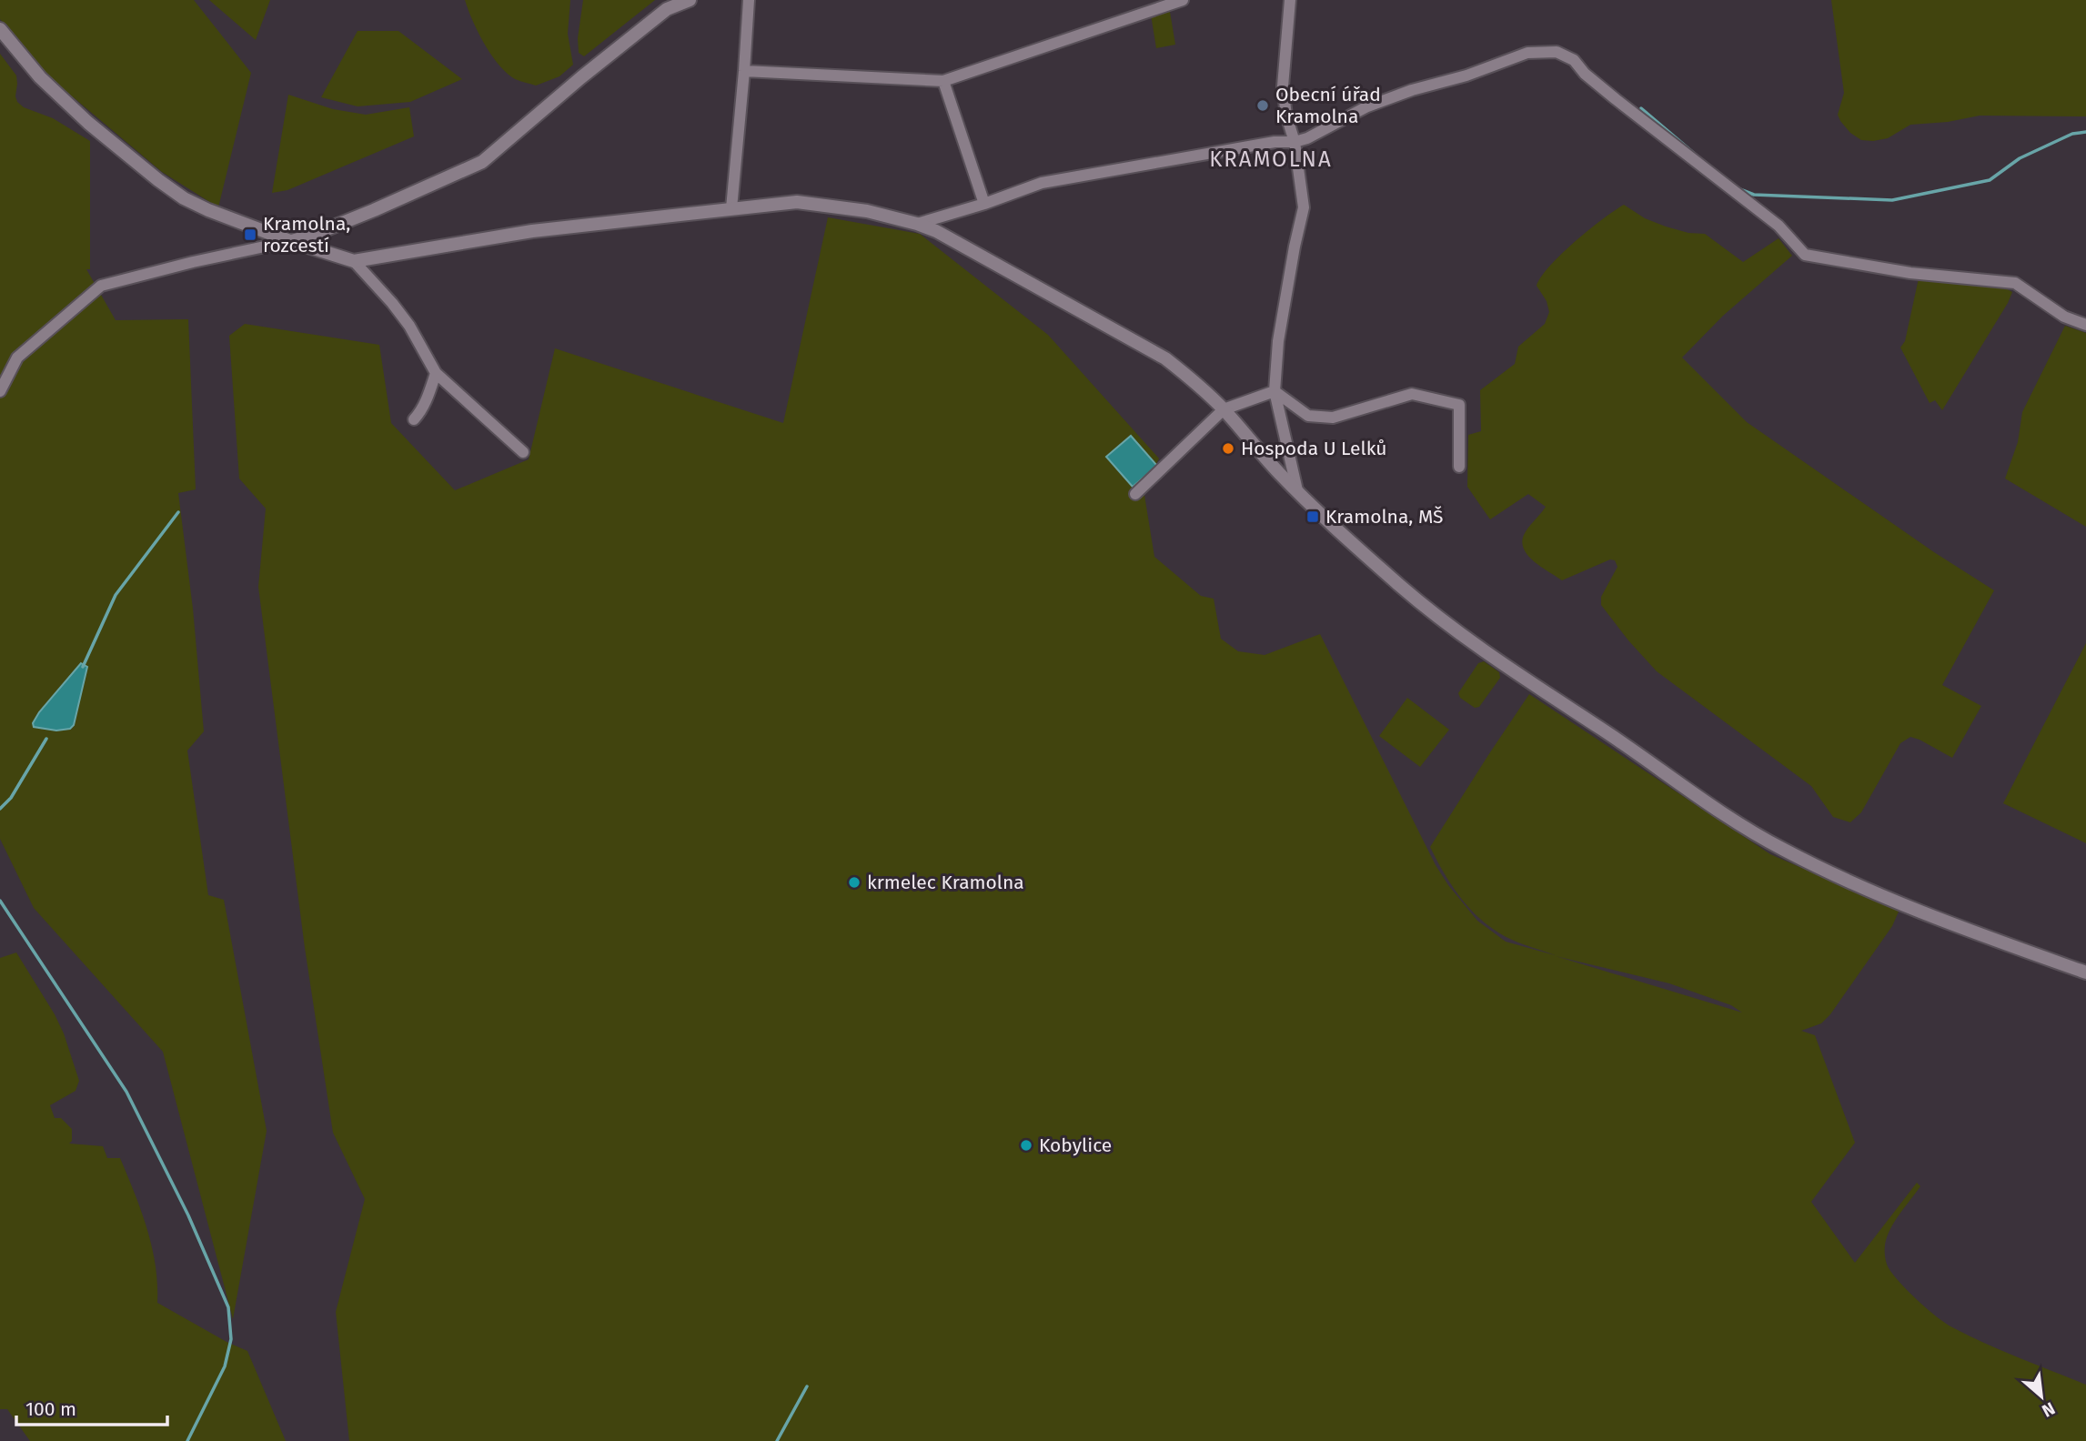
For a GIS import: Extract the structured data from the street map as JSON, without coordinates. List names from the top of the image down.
{
  "districts": ["KRAMOLNA"],
  "places": {
    "other": [
      "Obecní úřad Kramolna",
      "Hospoda U Lelků",
      "krmelec Kramolna",
      "Kobylice"
    ],
    "transit": ["Kramolna, rozcestí", "Kramolna, MŠ"]
  },
  "scale_bar": "100 m",
  "north": "bottom right"
}
